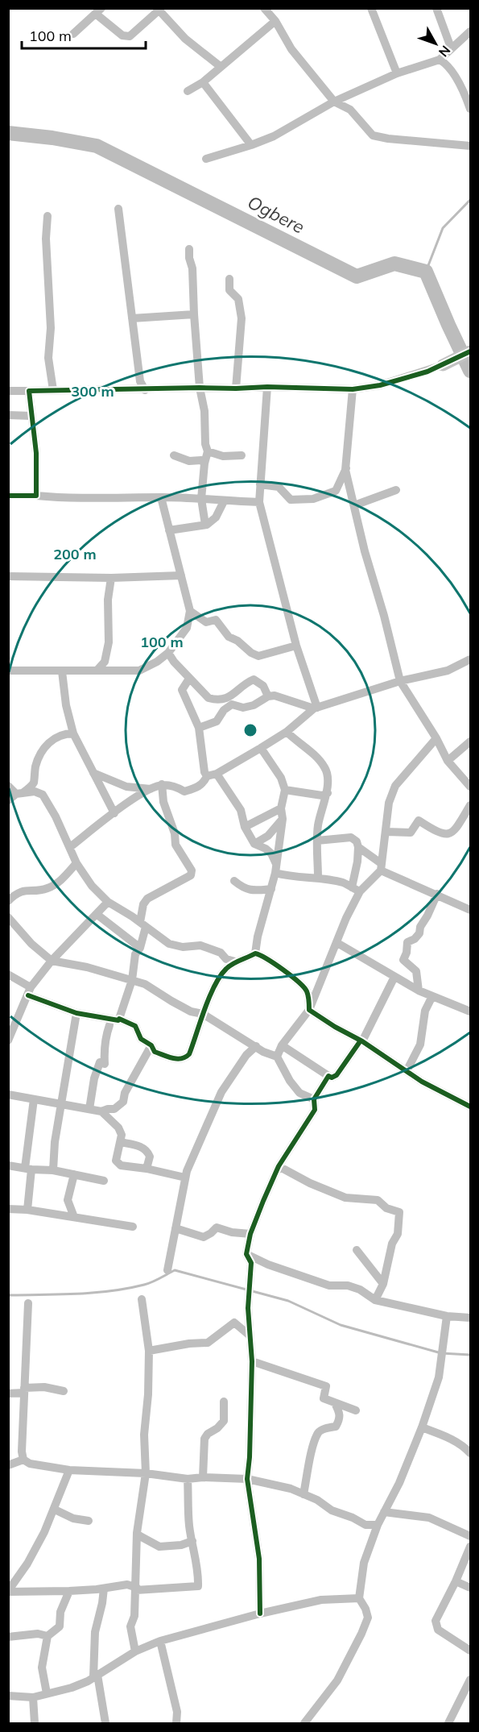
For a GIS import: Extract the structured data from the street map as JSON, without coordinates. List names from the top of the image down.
{
  "water": ["Ogbere"],
  "scale_bar": "100 m",
  "north": "bottom right",
  "rings": ["300 m", "200 m", "100 m"]
}
